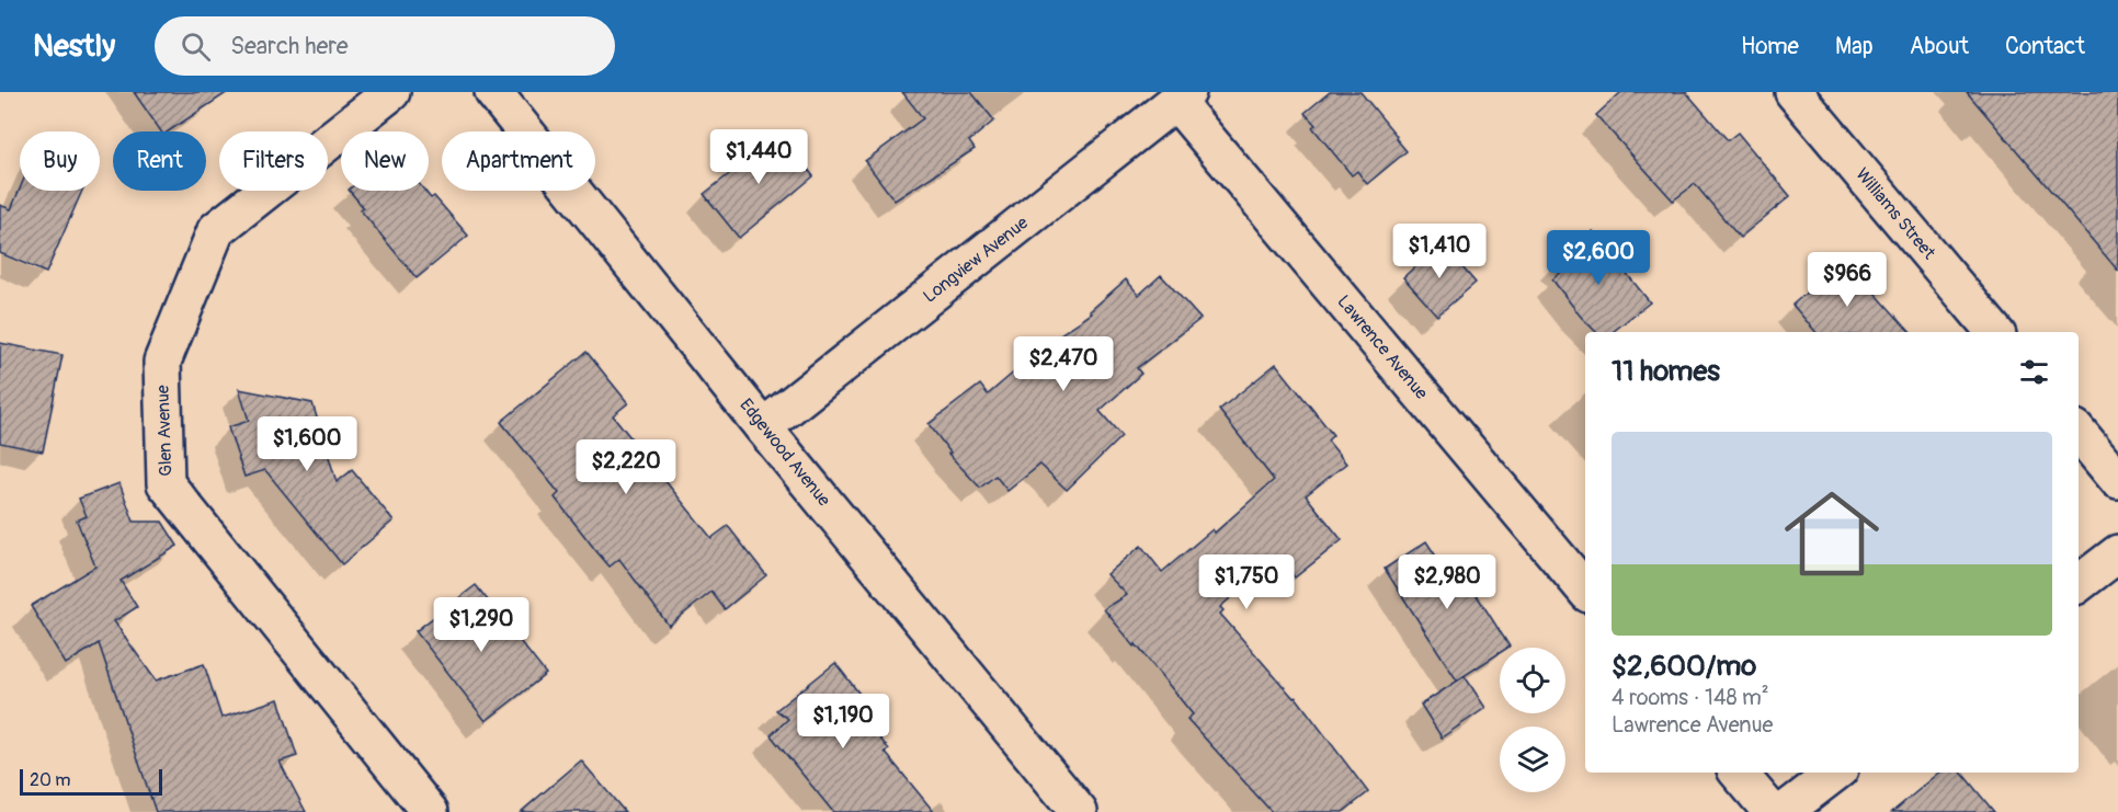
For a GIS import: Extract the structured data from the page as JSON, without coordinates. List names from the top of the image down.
{
  "streets": {
    "street": [
      "Williams Street",
      "Longview Avenue",
      "Lawrence Avenue",
      "Glen Avenue",
      "Edgewood Avenue"
    ]
  },
  "crossings": [
    ["Longview Avenue", "Lawrence Avenue"],
    ["Longview Avenue", "Edgewood Avenue"]
  ],
  "scale_bar": "20 m",
  "page": {
    "header": "Nestly",
    "search": "Search here",
    "nav": [
      "Home",
      "Map",
      "About",
      "Contact"
    ],
    "price": [
      "$1,440",
      "$1,410",
      "$2,600",
      "$966",
      "$2,470",
      "$1,600",
      "$2,220",
      "$1,750",
      "$2,980",
      "$1,290",
      "$1,190"
    ],
    "chip": [
      "Buy",
      "Rent",
      "Filters",
      "New",
      "Apartment"
    ],
    "heading": "11 homes",
    "list": [
      {
        "name": "$2,600/mo",
        "note": "4 rooms · 148 m² · Lawrence Avenue"
      }
    ],
    "scale": "20 m"
  }
}
